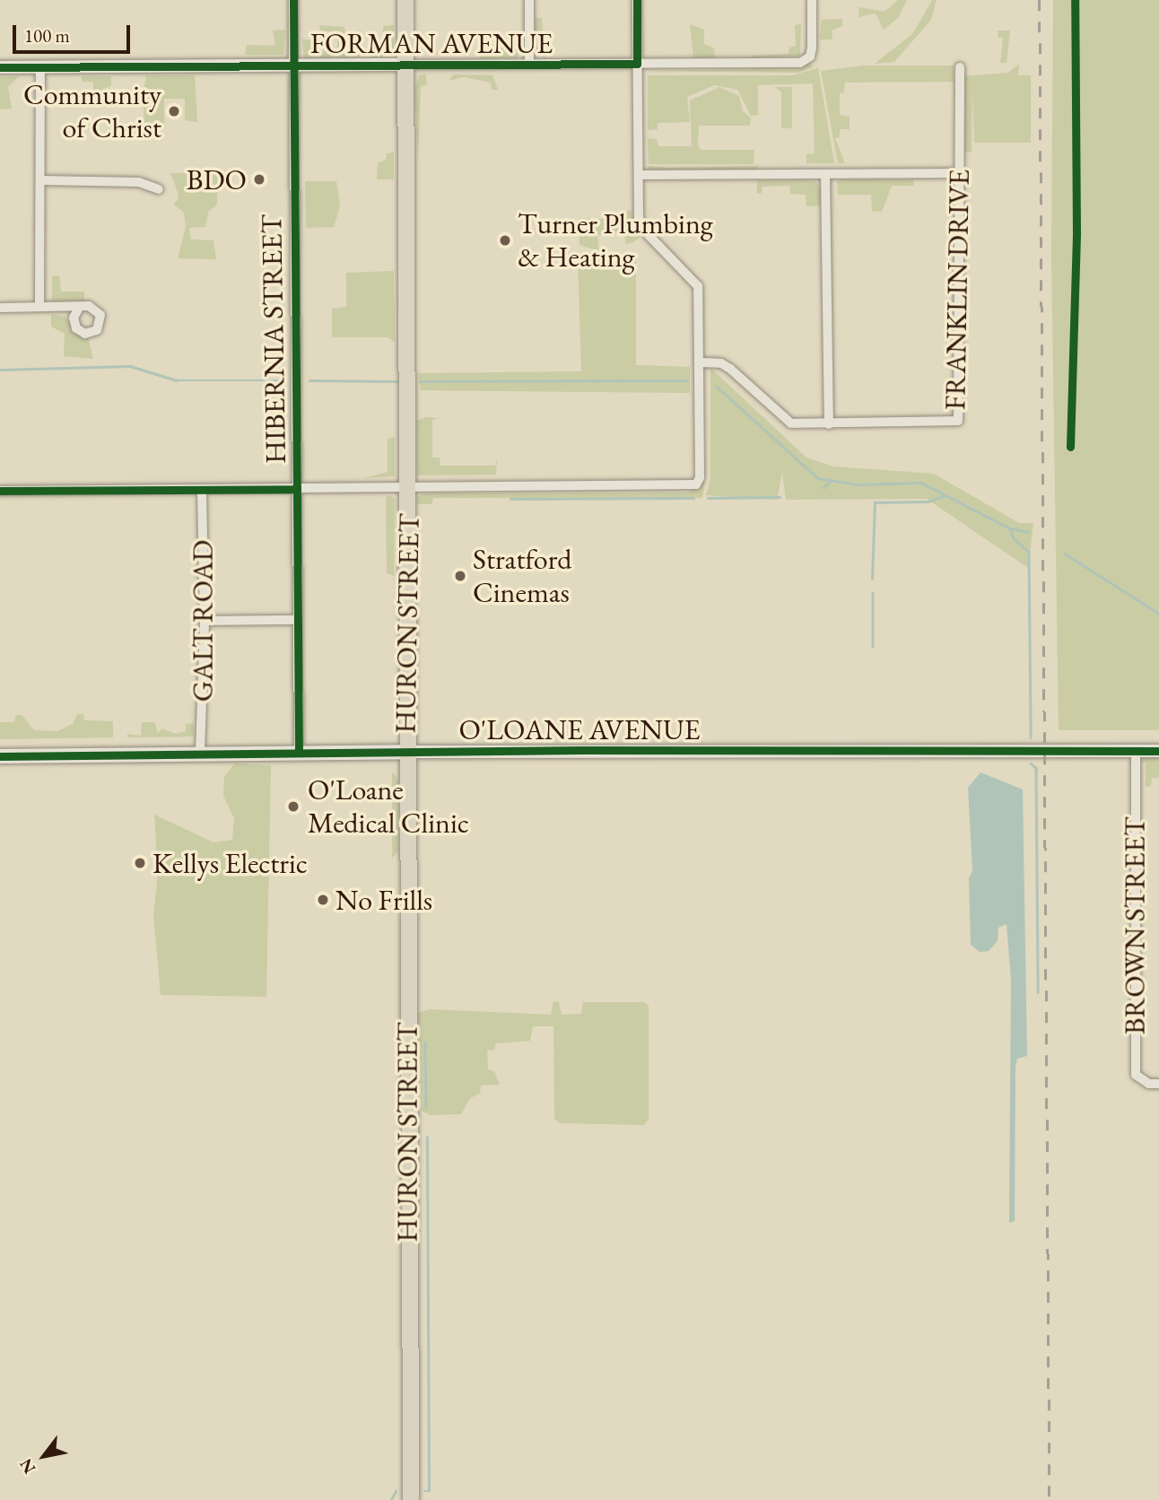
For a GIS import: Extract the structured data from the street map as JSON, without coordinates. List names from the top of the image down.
{
  "streets": {
    "main road": ["HURON STREET", "O'LOANE AVENUE"],
    "street": [
      "FORMAN AVENUE",
      "FRANKLIN DRIVE",
      "HIBERNIA STREET",
      "GALT ROAD",
      "BROWN STREET"
    ]
  },
  "crossings": [
    ["FORMAN AVENUE", "HIBERNIA STREET"],
    ["FORMAN AVENUE", "HURON STREET"],
    ["HIBERNIA STREET", "O'LOANE AVENUE"],
    ["GALT ROAD", "O'LOANE AVENUE"],
    ["HURON STREET", "O'LOANE AVENUE"],
    ["O'LOANE AVENUE", "BROWN STREET"]
  ],
  "places": [
    "Community of Christ",
    "BDO",
    "Turner Plumbing & Heating",
    "Stratford Cinemas",
    "O'Loane Medical Clinic",
    "Kellys Electric",
    "No Frills"
  ],
  "scale_bar": "100 m",
  "north": "bottom left"
}
